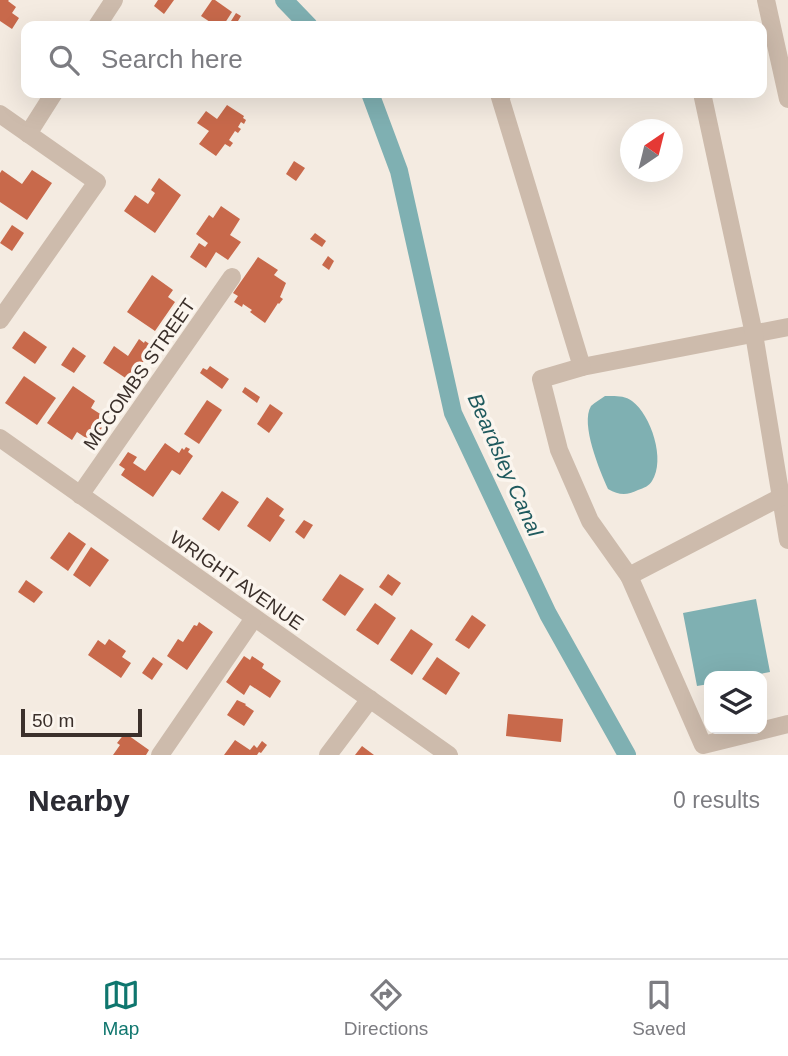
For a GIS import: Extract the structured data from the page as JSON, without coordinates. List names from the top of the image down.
{
  "streets": {
    "street": ["MCCOMBS STREET", "WRIGHT AVENUE"]
  },
  "crossings": [
    ["MCCOMBS STREET", "WRIGHT AVENUE"]
  ],
  "water": ["Beardsley Canal"],
  "scale_bar": "50 m",
  "north": "top right",
  "page": {
    "search": "Search here",
    "scale": "50 m",
    "heading": ["Nearby", "0 results"],
    "nav": ["Map", "Directions", "Saved"]
  }
}
